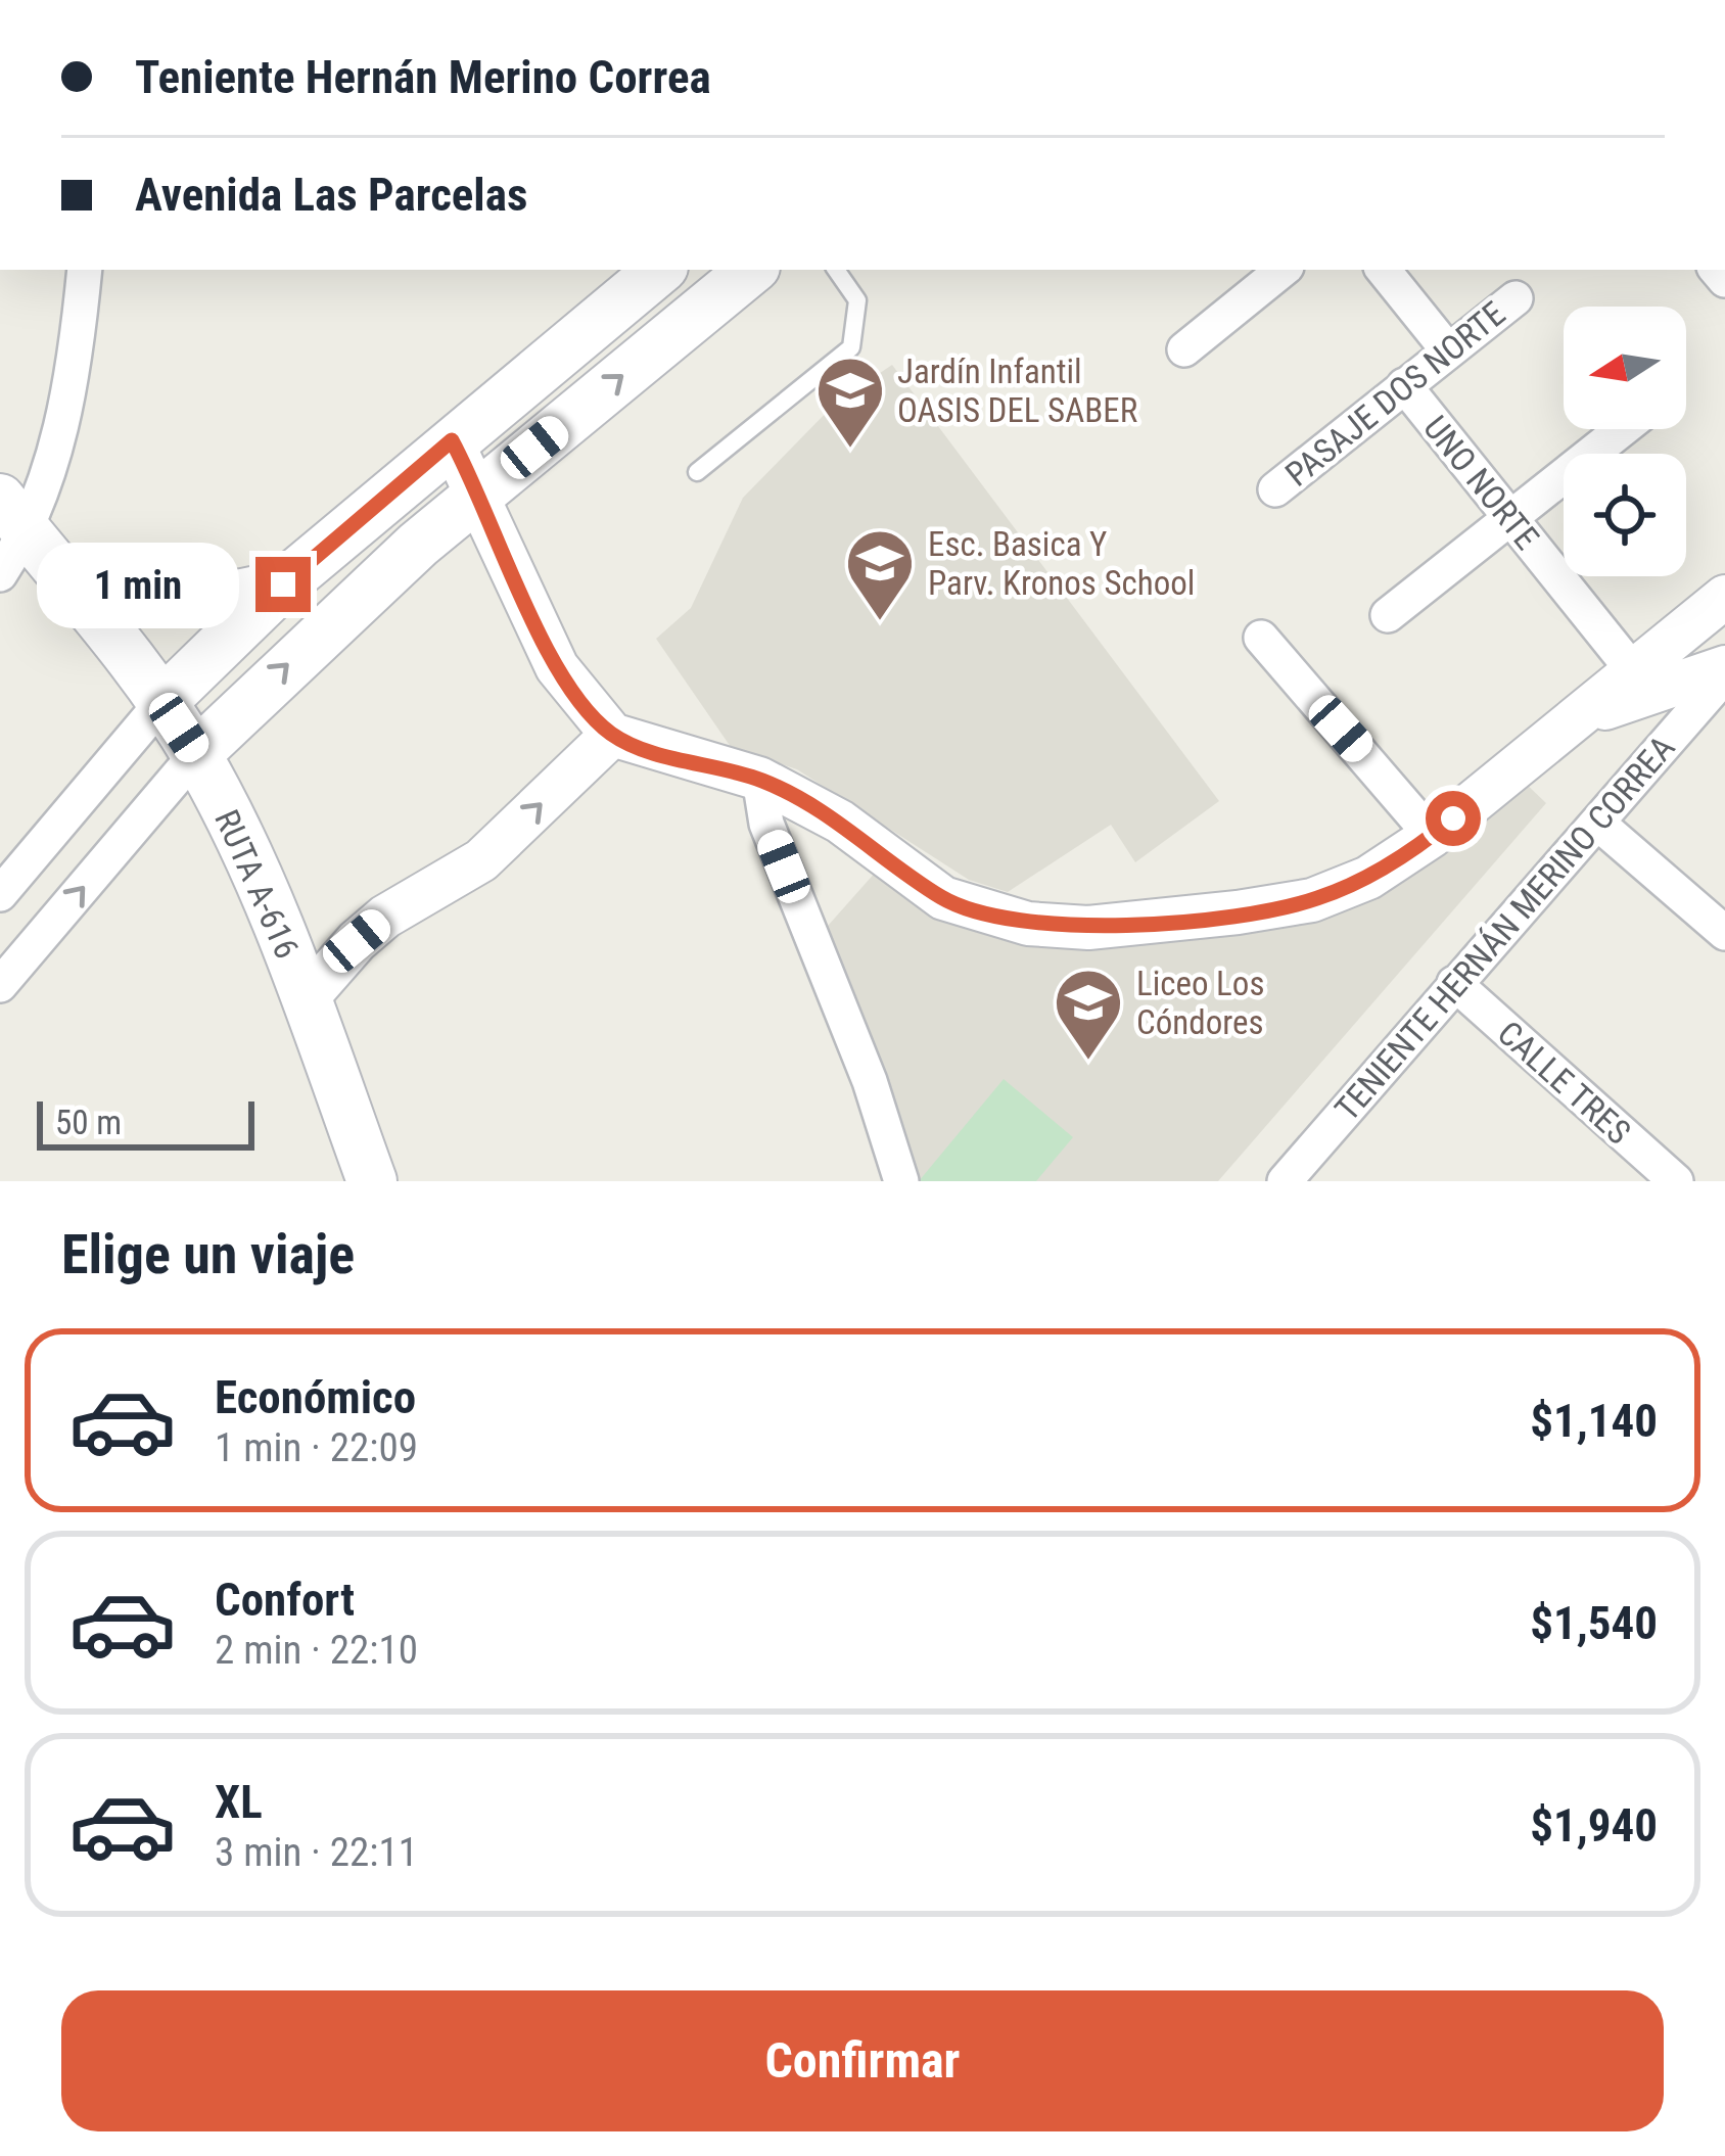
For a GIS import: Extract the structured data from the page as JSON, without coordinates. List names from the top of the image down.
{
  "streets": {
    "main road": ["RUTA A-616"],
    "street": [
      "PASAJE DOS NORTE",
      "UNO NORTE",
      "TENIENTE HERNÁN MERINO CORREA",
      "CALLE TRES"
    ]
  },
  "crossings": [
    ["PASAJE DOS NORTE", "UNO NORTE"],
    ["UNO NORTE", "TENIENTE HERNÁN MERINO CORREA"],
    ["TENIENTE HERNÁN MERINO CORREA", "CALLE TRES"]
  ],
  "places": {
    "school or university": ["Jardín Infantil OASIS DEL SABER", "Esc. Basica Y Parv. Kronos School", "Liceo Los Cóndores"]
  },
  "scale_bar": "50 m",
  "north": "left",
  "page": {
    "banner": ["Teniente Hernán Merino Correa", "Avenida Las Parcelas"],
    "bubble": "1 min",
    "scale": "50 m",
    "heading": "Elige un viaje",
    "list": [
      {
        "name": "Económico",
        "note": "1 min · 22:09",
        "value": "$1,140"
      },
      {
        "name": "Confort",
        "note": "2 min · 22:10",
        "value": "$1,540"
      },
      {
        "name": "XL",
        "note": "3 min · 22:11",
        "value": "$1,940"
      }
    ],
    "buttons": "Confirmar"
  }
}
